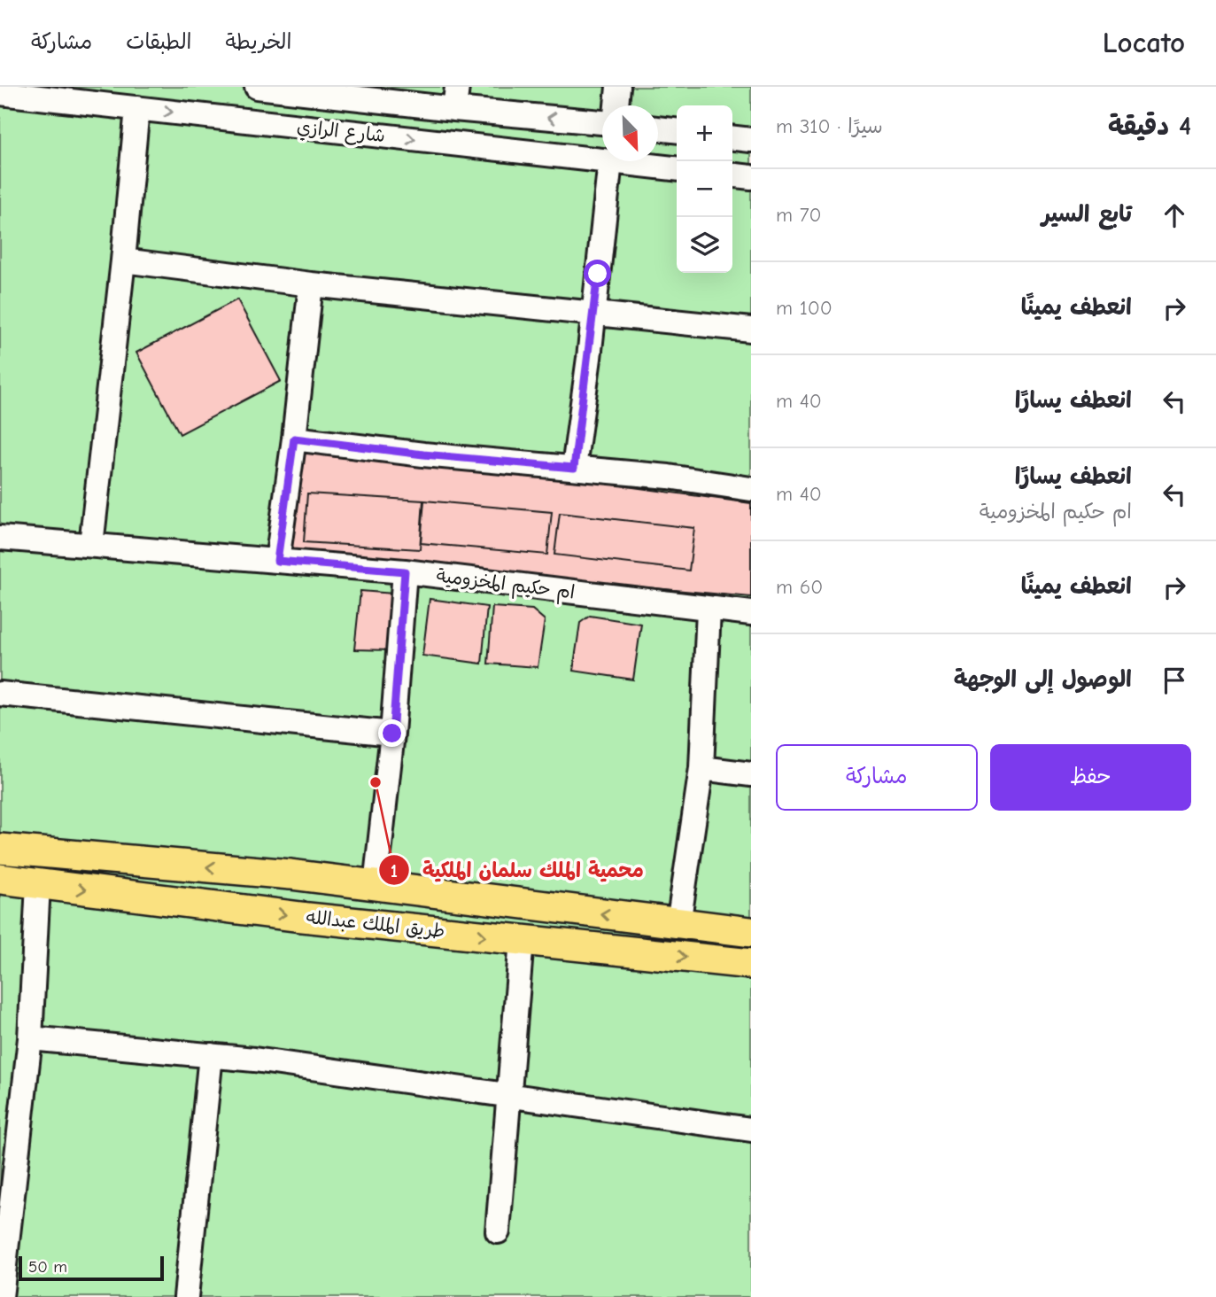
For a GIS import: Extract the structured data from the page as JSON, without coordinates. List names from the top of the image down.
{
  "streets": {
    "main road": ["طريق الملك عبدالله"],
    "street": ["شارع الرازي", "ام حكيم المخزومية"]
  },
  "places": ["محمية الملك سلمان الملكية"],
  "scale_bar": "50 m",
  "north": "bottom right",
  "page": {
    "header": "Locato",
    "nav": ["الخريطة", "الطبقات", "مشاركة"],
    "heading": ["4 دقيقة", "سيرًا · 310 m"],
    "map_buttons": ["+", "−"],
    "list": [
      ["تابع السير", "70 m"],
      ["انعطف يمينًا", "100 m"],
      ["انعطف يسارًا", "40 m"],
      ["انعطف يسارًا", "ام حكيم المخزومية", "40 m"],
      ["انعطف يمينًا", "60 m"],
      "الوصول إلى الوجهة"
    ],
    "buttons": ["حفظ", "مشاركة"],
    "scale": "50 m"
  }
}
